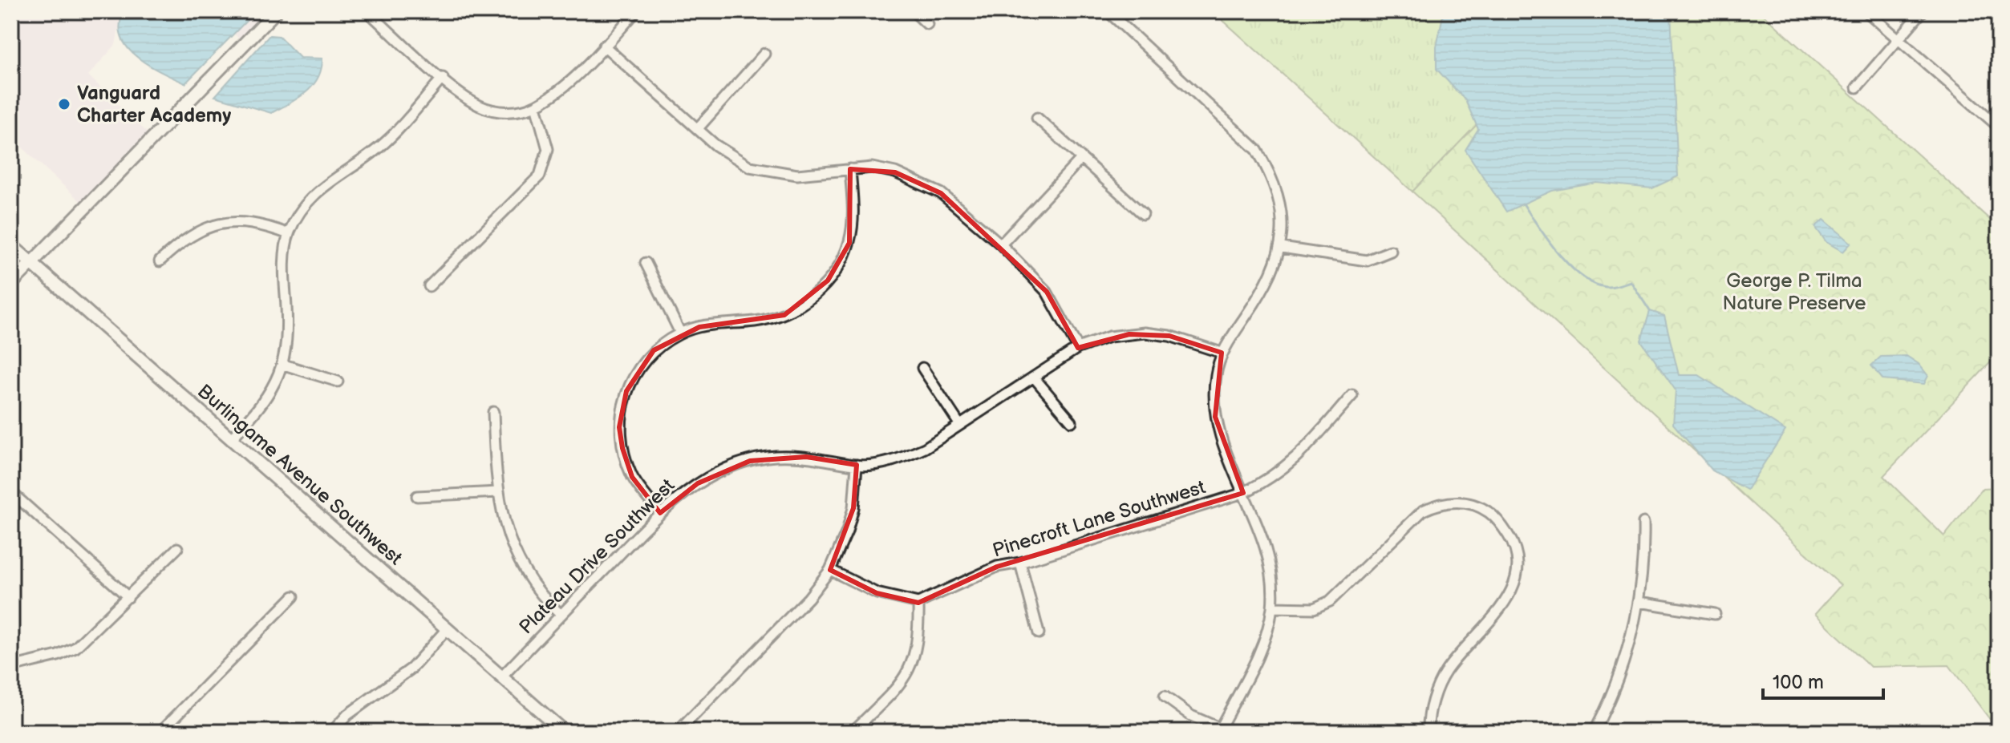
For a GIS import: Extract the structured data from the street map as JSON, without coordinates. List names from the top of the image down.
{
  "streets": {
    "street": ["Burlingame Avenue Southwest", "Pinecroft Lane Southwest", "Plateau Drive Southwest"]
  },
  "crossings": [
    ["Burlingame Avenue Southwest", "Plateau Drive Southwest"]
  ],
  "parks": ["George P. Tilma Nature Preserve"],
  "places": ["Vanguard Charter Academy"],
  "scale_bar": "100 m"
}
